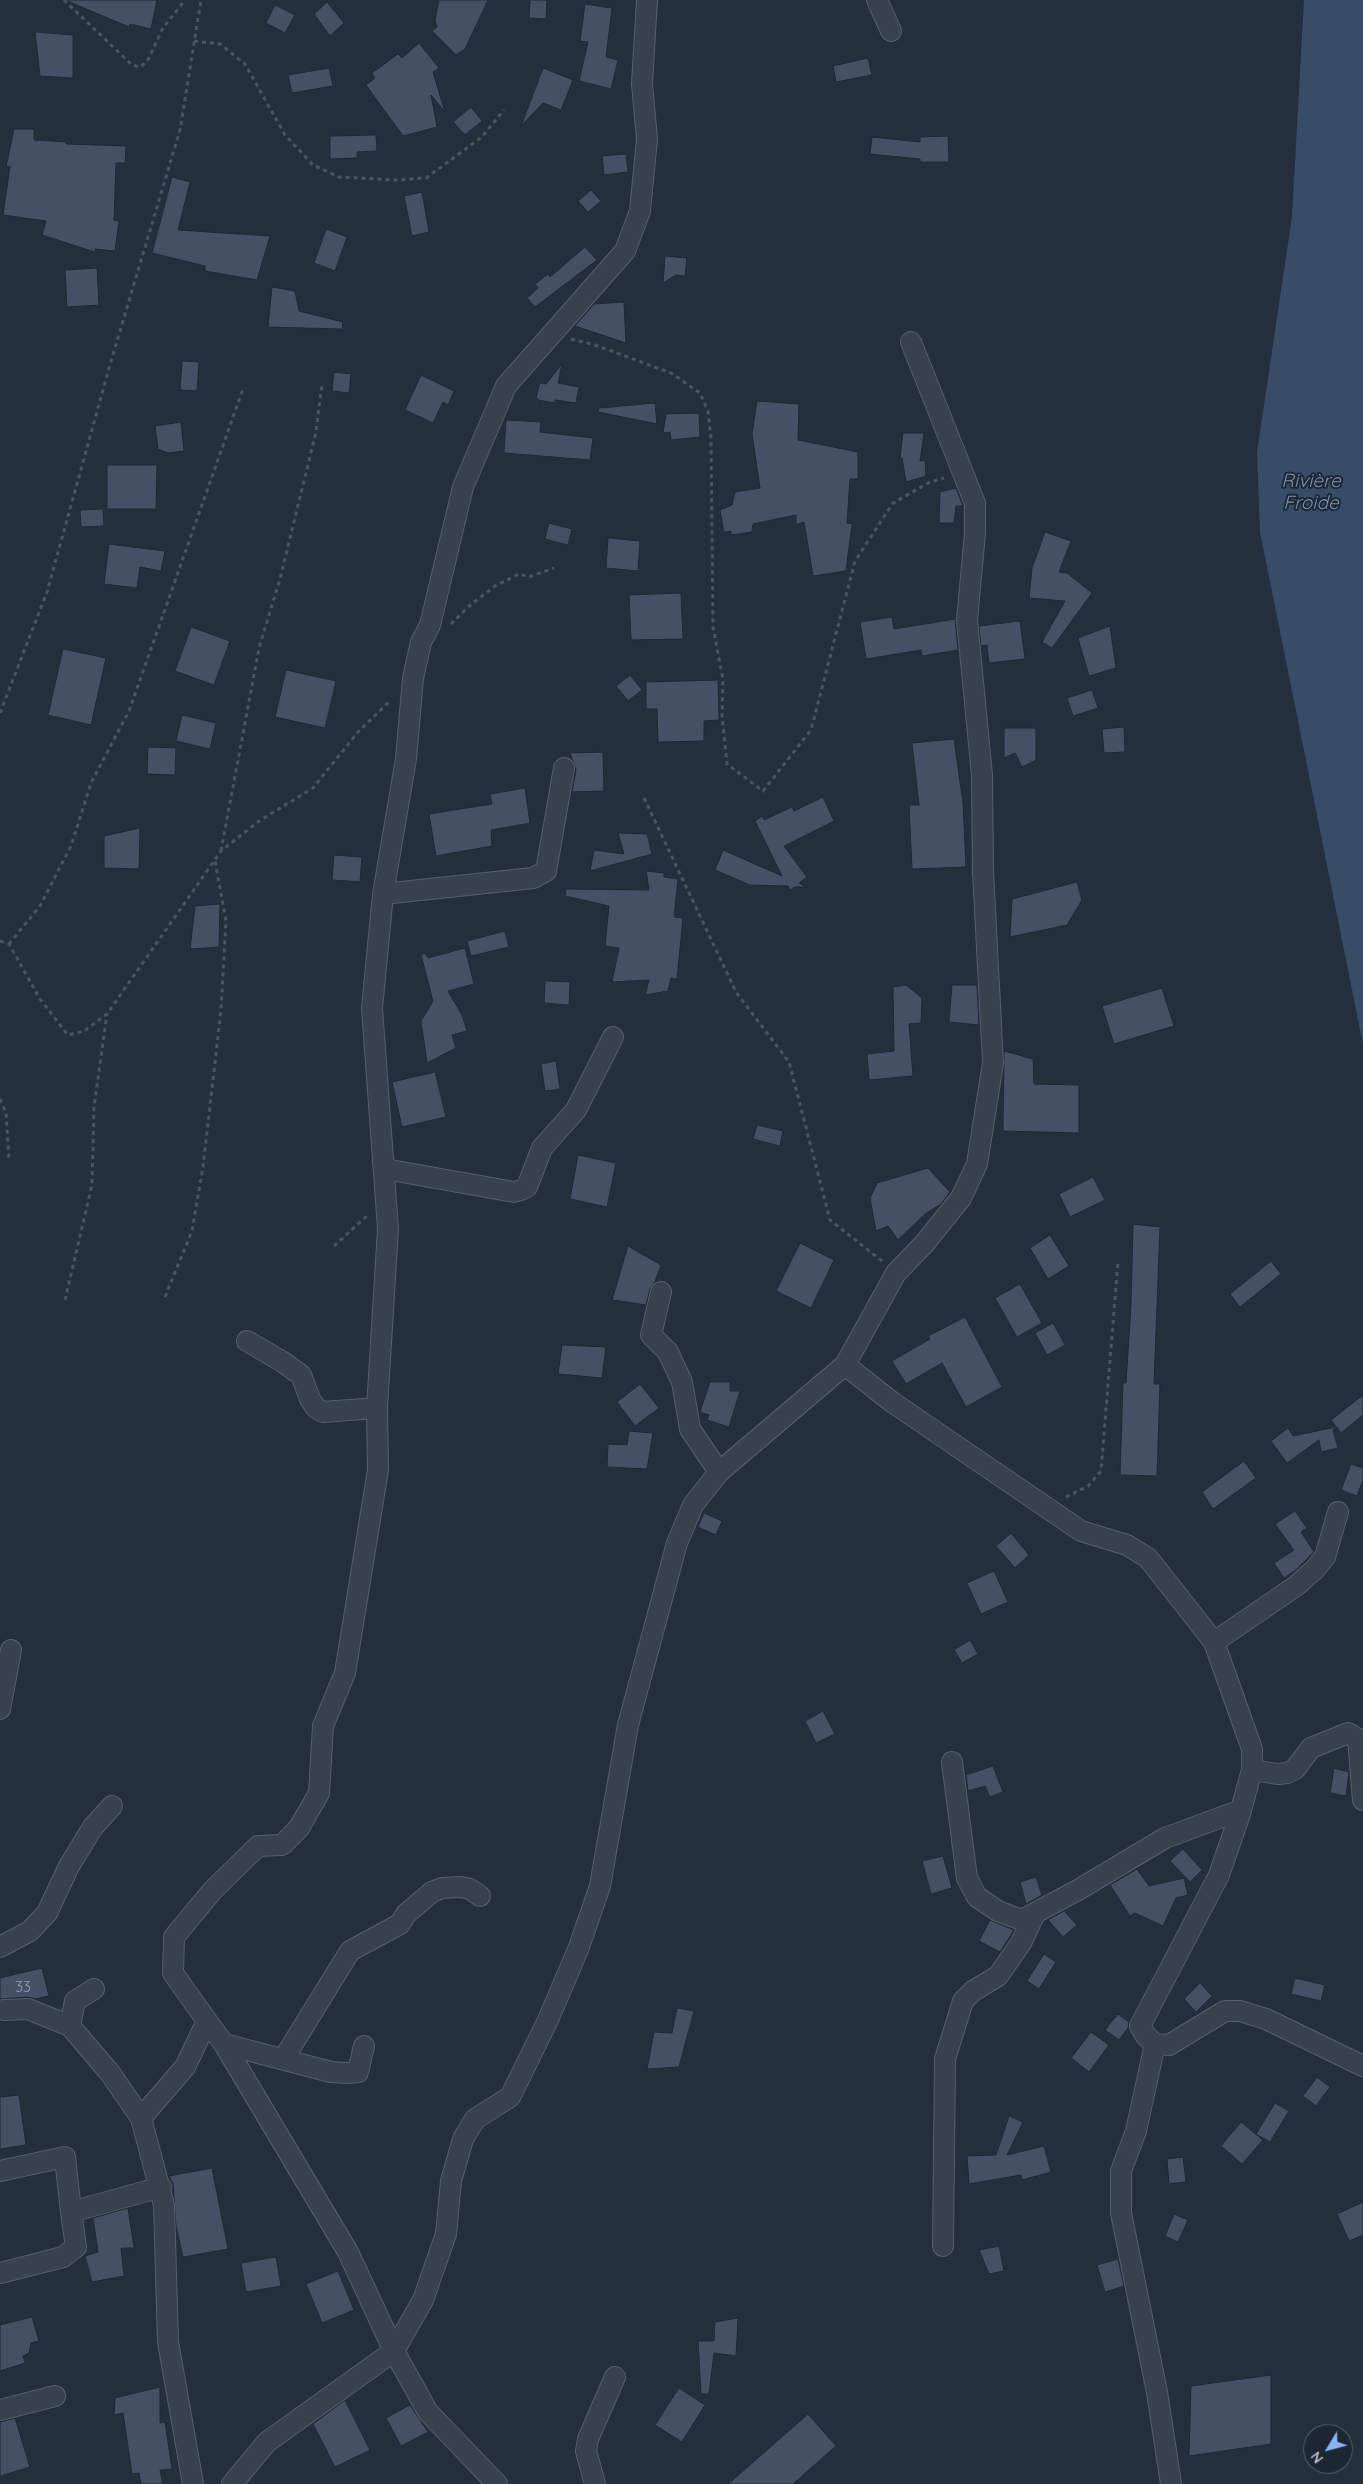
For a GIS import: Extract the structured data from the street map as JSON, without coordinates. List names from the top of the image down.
{
  "water": ["Rivière Froide"],
  "house_numbers": ["33"],
  "north": "bottom left"
}
